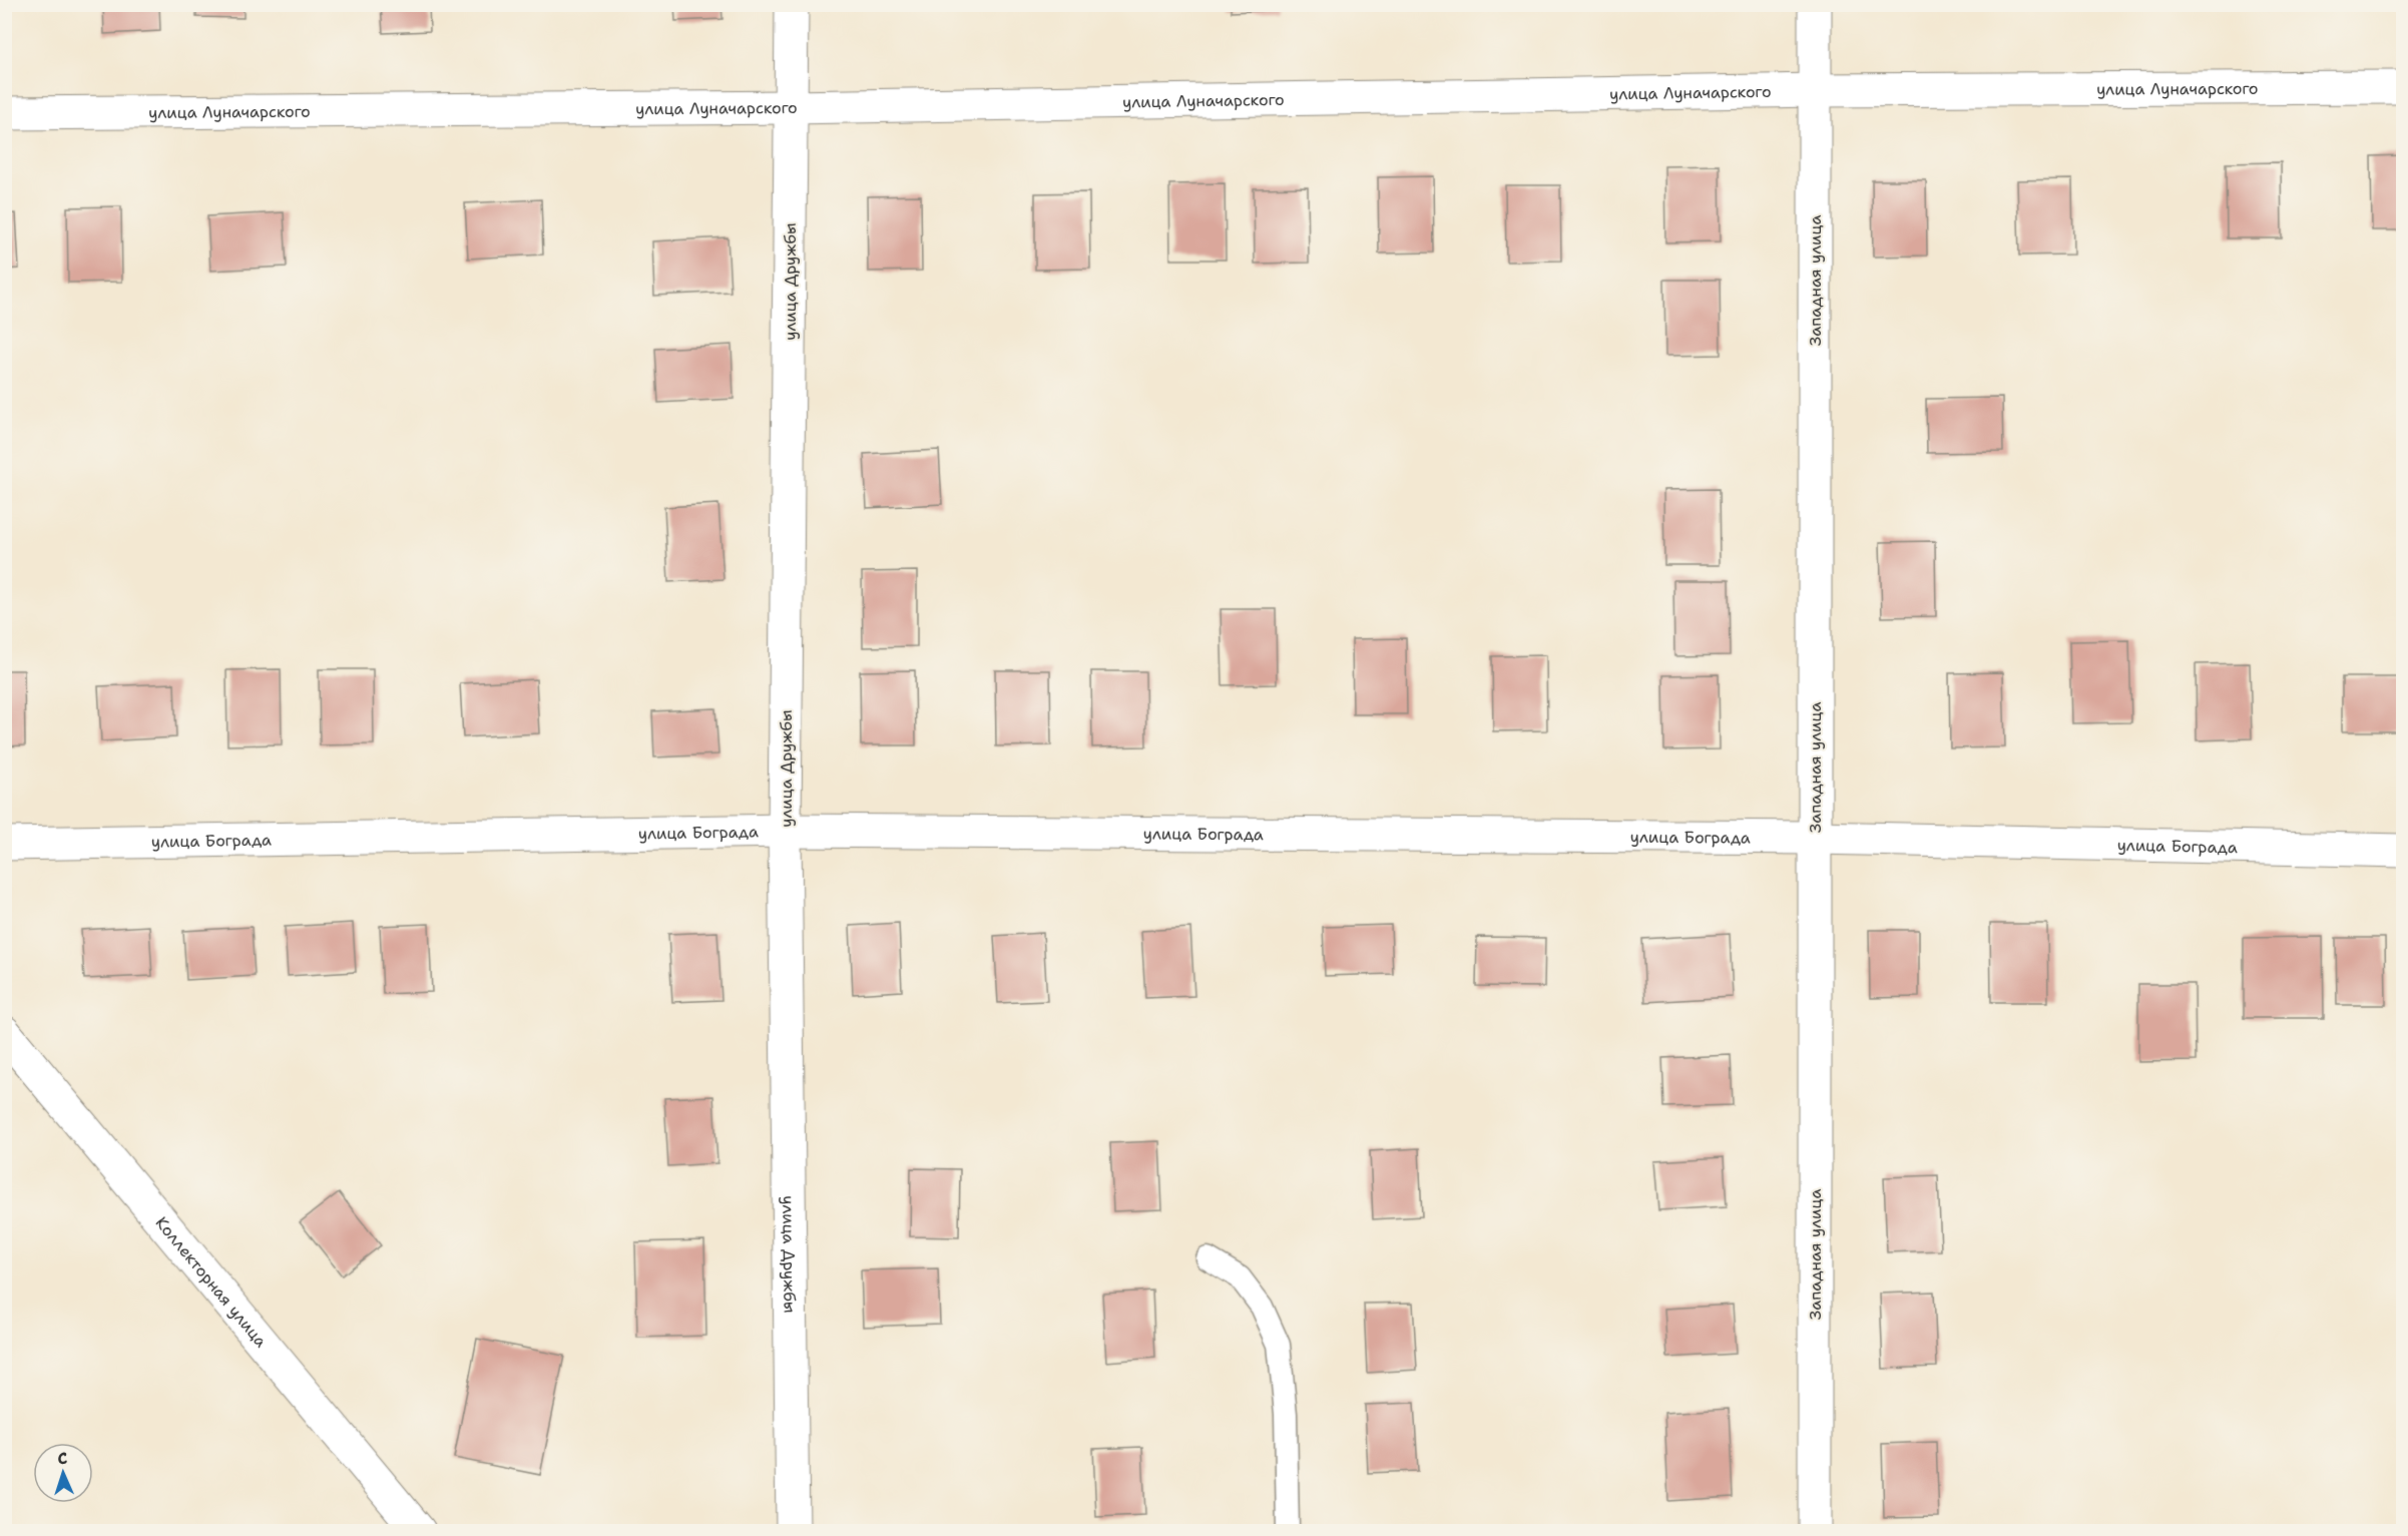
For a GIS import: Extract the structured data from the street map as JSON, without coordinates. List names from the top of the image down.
{
  "streets": {
    "street": [
      "улица Луначарского",
      "Западная улица",
      "улица Дружбы",
      "улица Бограда",
      "Коллекторная улица"
    ]
  },
  "crossings": [
    ["улица Луначарского", "Западная улица"],
    ["улица Луначарского", "улица Дружбы"],
    ["Западная улица", "улица Бограда"],
    ["улица Дружбы", "улица Бограда"]
  ],
  "north": "top"
}
